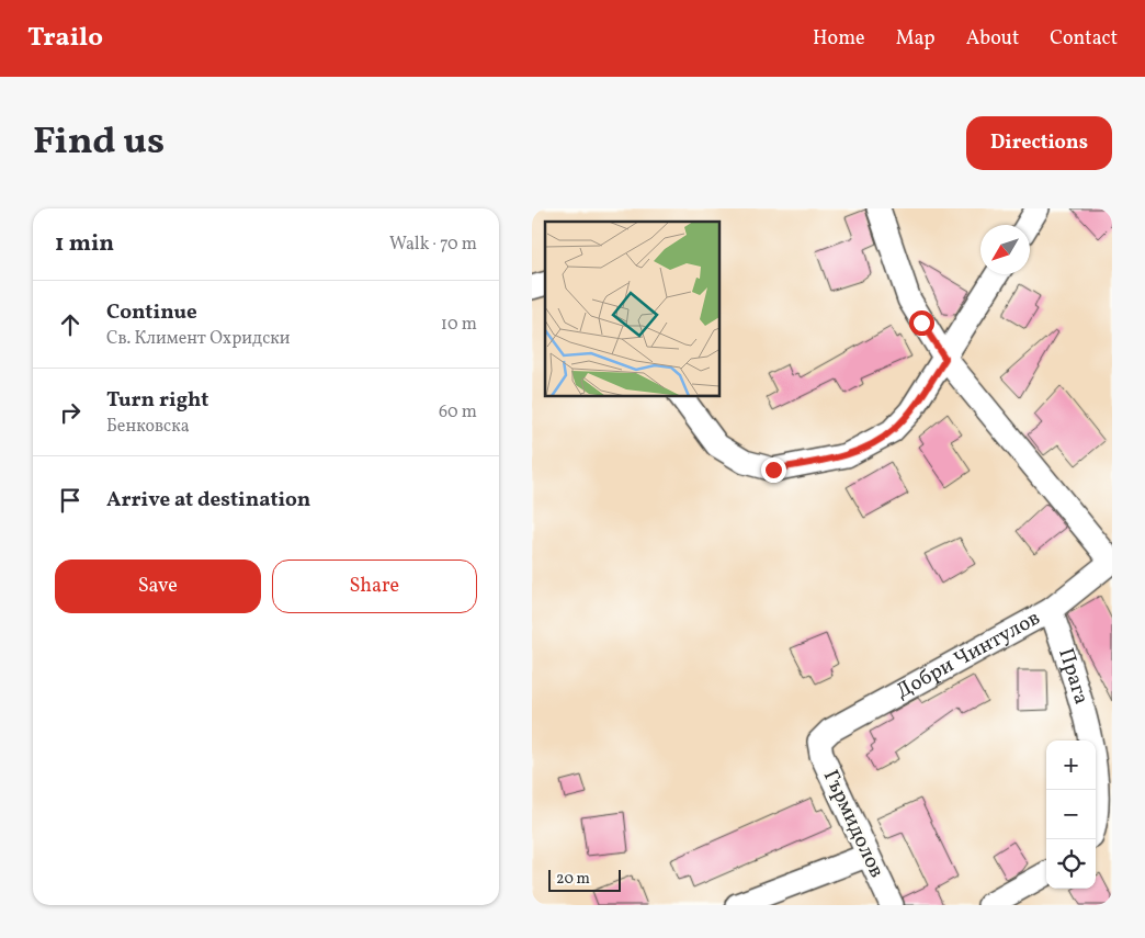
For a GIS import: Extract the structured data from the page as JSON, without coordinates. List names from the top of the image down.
{
  "streets": {
    "street": ["Добри Чинтулов", "Прага", "Гърмидолов"]
  },
  "crossings": [
    ["Добри Чинтулов", "Прага"],
    ["Добри Чинтулов", "Гърмидолов"]
  ],
  "scale_bar": "20 m",
  "north": "bottom left",
  "page": {
    "header": "Trailo",
    "nav": [
      "Home",
      "Map",
      "About",
      "Contact"
    ],
    "title": "Find us",
    "buttons": [
      "Directions",
      ["Save", "Share"]
    ],
    "heading": ["1 min", "Walk · 70 m"],
    "list": [
      ["Continue", "Св. Климент Охридски", "10 m"],
      ["Turn right", "Бенковска", "60 m"],
      "Arrive at destination"
    ],
    "map_buttons": ["+", "−"],
    "scale": "20 m"
  }
}
